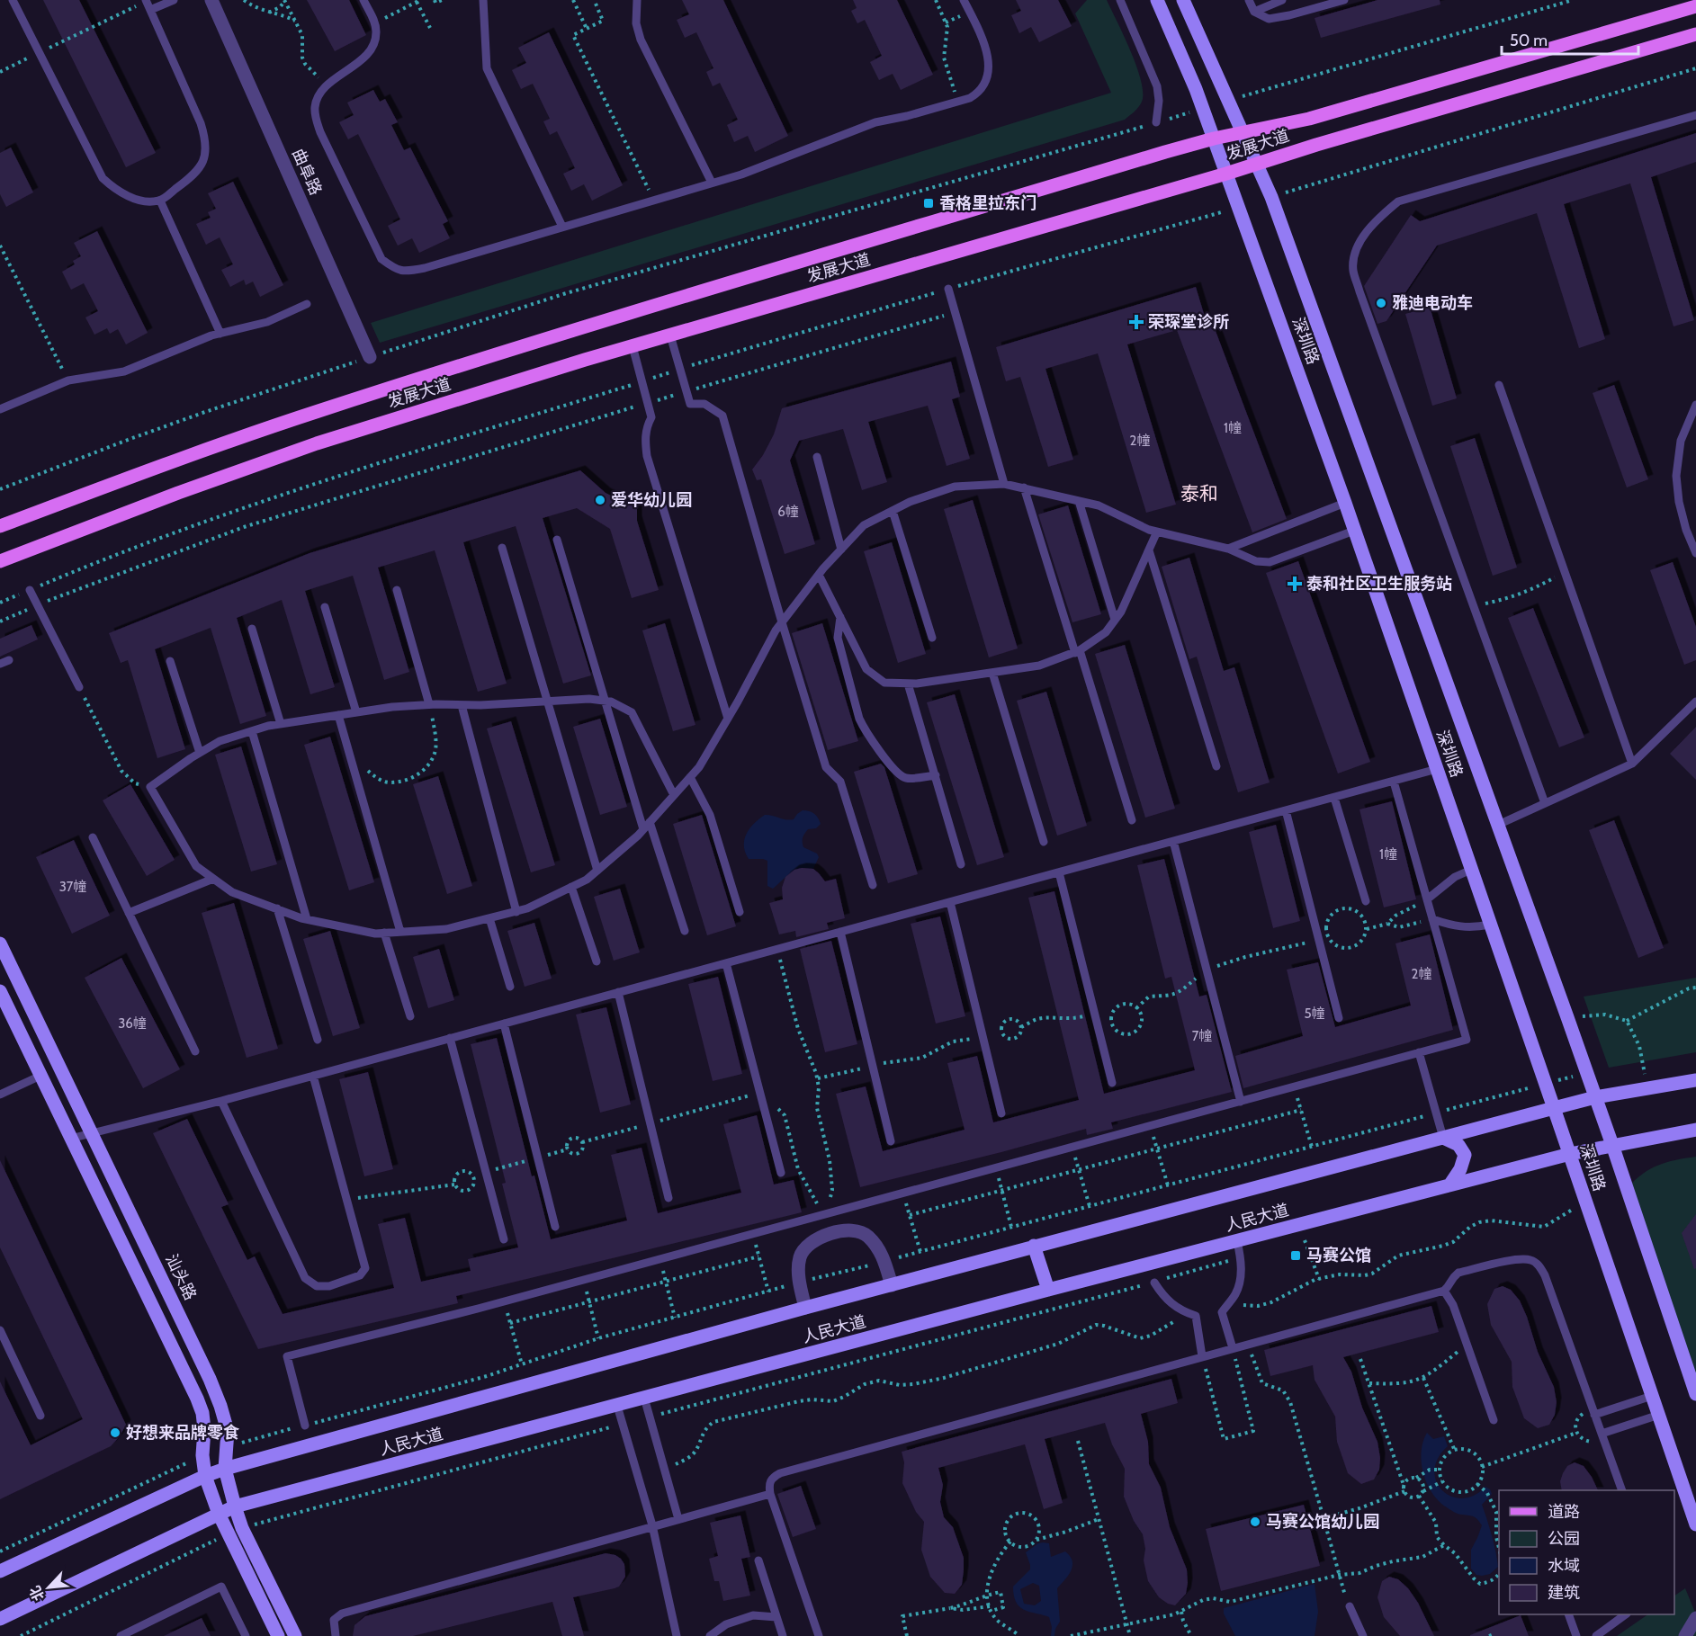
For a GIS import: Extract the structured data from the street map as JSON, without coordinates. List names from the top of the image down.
{
  "streets": {
    "main road": ["发展大道"],
    "street": [
      "曲阜路",
      "深圳路",
      "人民大道",
      "汕头路"
    ]
  },
  "crossings": [
    ["发展大道", "深圳路"],
    ["深圳路", "人民大道"],
    ["人民大道", "汕头路"]
  ],
  "districts": ["泰和"],
  "places": {
    "transit": ["香格里拉东门", "马赛公馆"],
    "other": [
      "雅迪电动车",
      "爱华幼儿园",
      "好想来品牌零食",
      "马赛公馆幼儿园"
    ],
    "health": ["荣琛堂诊所", "泰和社区卫生服务站"]
  },
  "house_numbers": [
    "1幢",
    "2幢",
    "6幢",
    "1幢",
    "37幢",
    "2幢",
    "5幢",
    "36幢",
    "7幢"
  ],
  "legend": [
    "道路",
    "公园",
    "水域",
    "建筑"
  ],
  "scale_bar": "50 m",
  "north": "bottom left"
}
